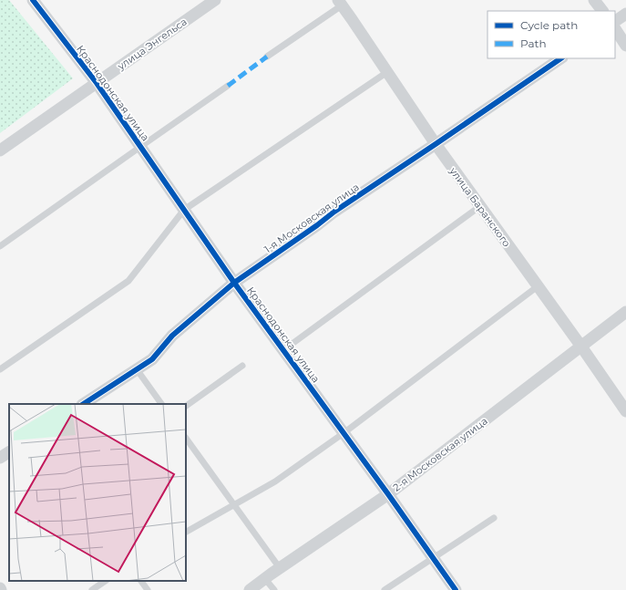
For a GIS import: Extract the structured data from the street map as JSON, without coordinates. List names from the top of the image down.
{
  "streets": {
    "street": [
      "улица Энгельса",
      "Краснодонская улица",
      "улица Баранского",
      "1-я Московская улица",
      "2-я Московская улица"
    ]
  },
  "crossings": [
    ["улица Энгельса", "Краснодонская улица"],
    ["Краснодонская улица", "1-я Московская улица"],
    ["Краснодонская улица", "2-я Московская улица"],
    ["улица Баранского", "1-я Московская улица"],
    ["улица Баранского", "2-я Московская улица"]
  ],
  "legend": ["Cycle path", "Path"]
}
